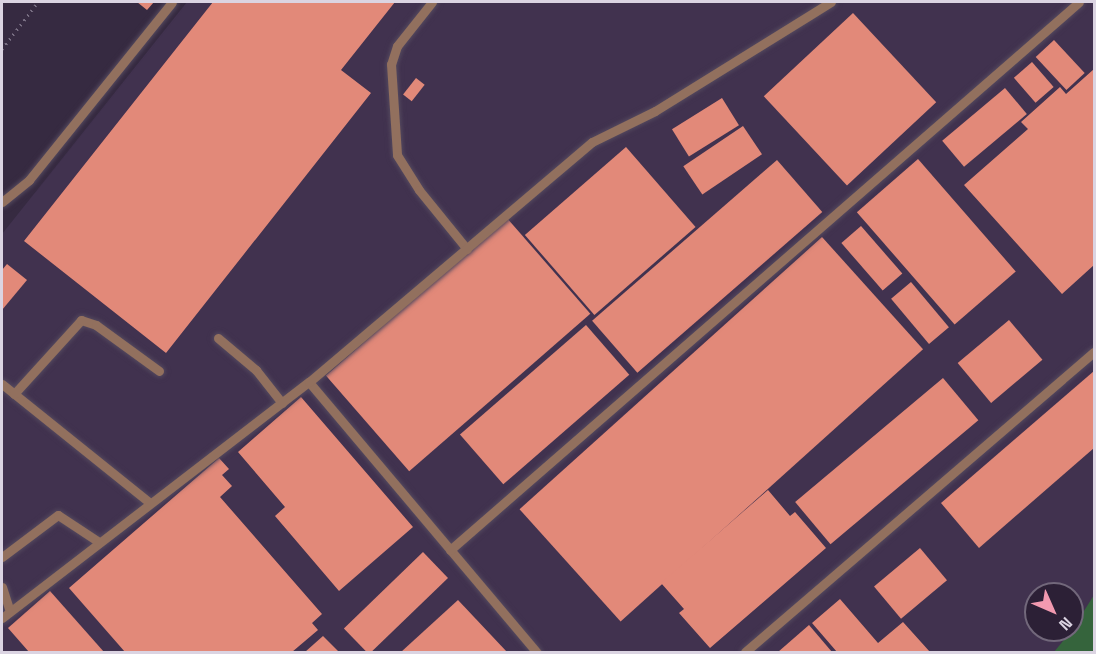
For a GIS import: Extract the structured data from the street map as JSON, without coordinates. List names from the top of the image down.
{
  "north": "bottom right"
}
